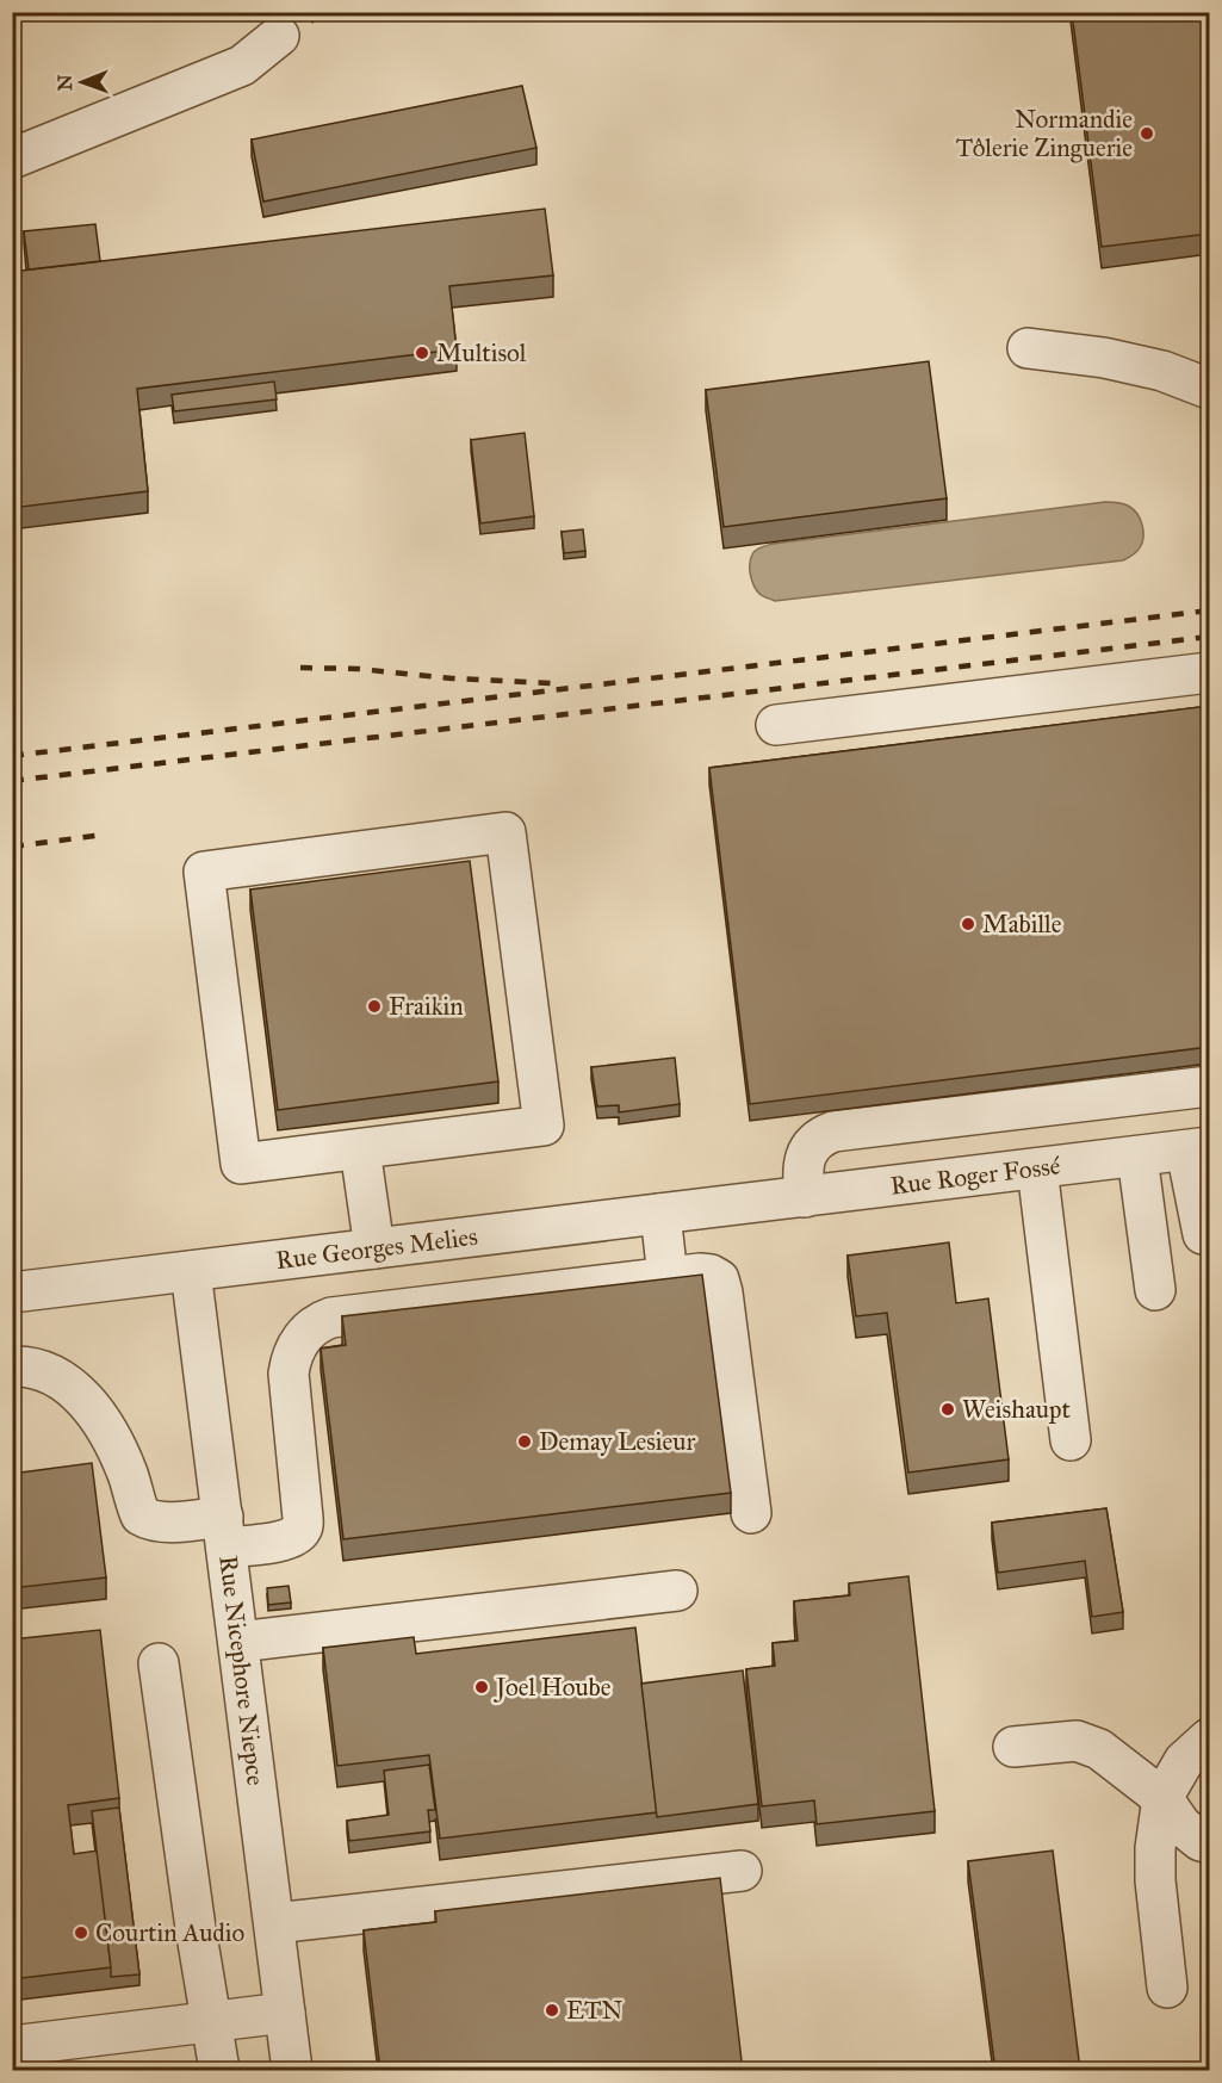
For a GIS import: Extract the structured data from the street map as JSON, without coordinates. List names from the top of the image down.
{
  "streets": {
    "street": ["Rue Roger Fossé", "Rue Georges Melies", "Rue Nicephore Niepce"]
  },
  "crossings": [
    ["Rue Roger Fossé", "Rue Georges Melies"],
    ["Rue Georges Melies", "Rue Nicephore Niepce"]
  ],
  "places": [
    "Normandie Tôlerie Zinguerie",
    "Multisol",
    "Mabille",
    "Fraikin",
    "Weishaupt",
    "Demay Lesieur",
    "Joel Hoube",
    "Courtin Audio",
    "ETN"
  ],
  "north": "left"
}
